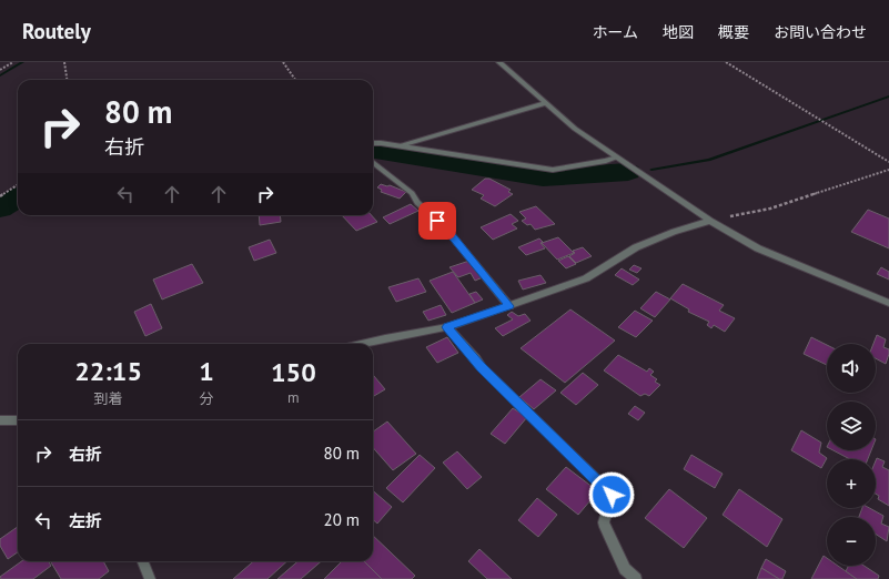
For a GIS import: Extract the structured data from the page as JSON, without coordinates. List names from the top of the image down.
{
  "page": {
    "header": "Routely",
    "nav": [
      "ホーム",
      "地図",
      "概要",
      "お問い合わせ"
    ],
    "turn": ["80 m", "右折"],
    "map_buttons": ["+", "−"],
    "eta": [
      "22:15",
      "到着",
      "1",
      "分",
      "150",
      "m"
    ],
    "list": [
      {
        "name": "右折",
        "value": "80 m"
      },
      {
        "name": "左折",
        "value": "20 m"
      }
    ]
  }
}
